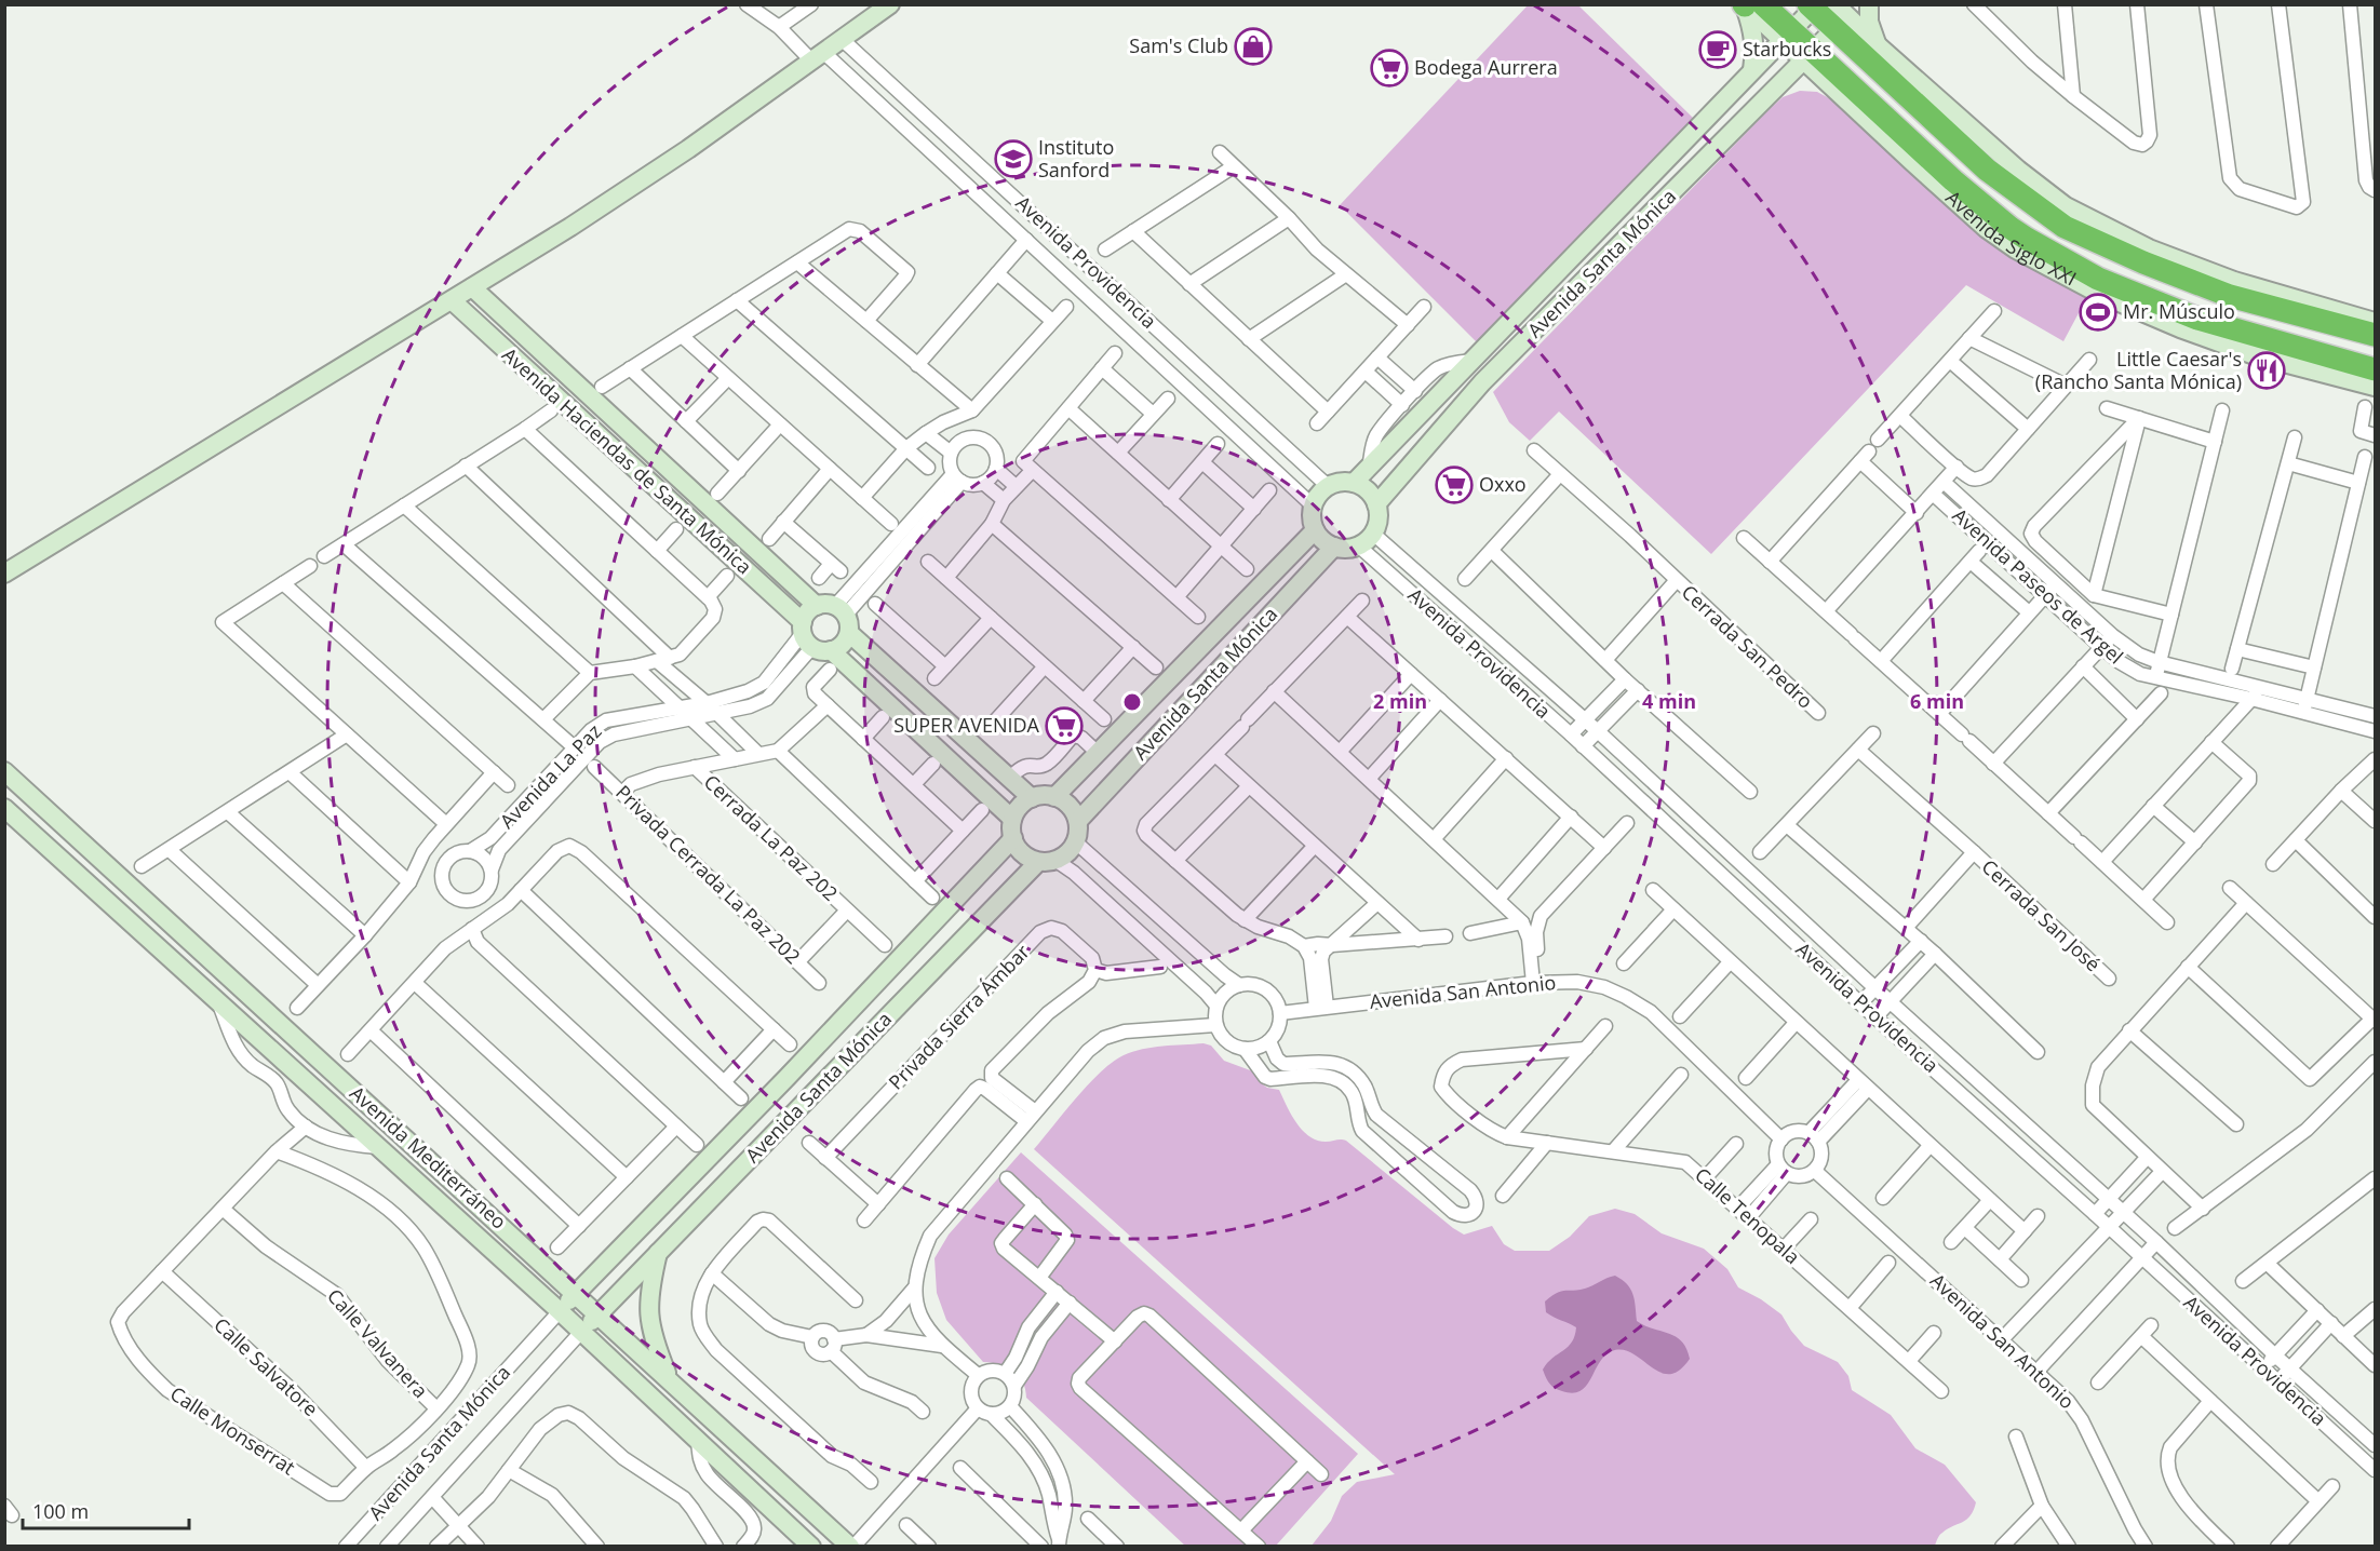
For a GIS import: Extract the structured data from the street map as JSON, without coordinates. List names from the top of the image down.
{
  "streets": {
    "highway": ["Avenida Siglo XXI"],
    "street": [
      "Avenida Providencia",
      "Avenida Santa Mónica",
      "Avenida Haciendas de Santa Mónica",
      "Avenida Paseos de Argel",
      "Cerrada San Pedro",
      "Avenida La Paz",
      "Cerrada La Paz 202",
      "Privada Cerrada La Paz 202",
      "Cerrada San José",
      "Avenida San Antonio",
      "Privada Sierra Ámbar",
      "Avenida Mediterráneo",
      "Calle Tenopala",
      "Calle Valvanera",
      "Calle Salvatore",
      "Calle Monserrat"
    ]
  },
  "crossings": [
    ["Avenida Siglo XXI", "Avenida Santa Mónica"],
    ["Avenida Providencia", "Avenida Santa Mónica"],
    ["Avenida Santa Mónica", "Avenida Haciendas de Santa Mónica"],
    ["Avenida Santa Mónica", "Avenida Mediterráneo"],
    ["Avenida Haciendas de Santa Mónica", "Avenida La Paz"],
    ["Avenida La Paz", "Cerrada La Paz 202"],
    ["Cerrada La Paz 202", "Privada Cerrada La Paz 202"],
    ["Calle Valvanera", "Calle Monserrat"],
    ["Calle Salvatore", "Calle Monserrat"]
  ],
  "places": {
    "shop": ["Sam's Club"],
    "cafe": ["Starbucks"],
    "supermarket": ["Bodega Aurrera", "Oxxo", "SUPER AVENIDA"],
    "school or university": ["Instituto Sanford"],
    "sports": ["Mr. Músculo"],
    "restaurant": ["Little Caesar's (Rancho Santa Mónica)"]
  },
  "scale_bar": "100 m",
  "rings": ["2 min", "4 min", "6 min"]
}
